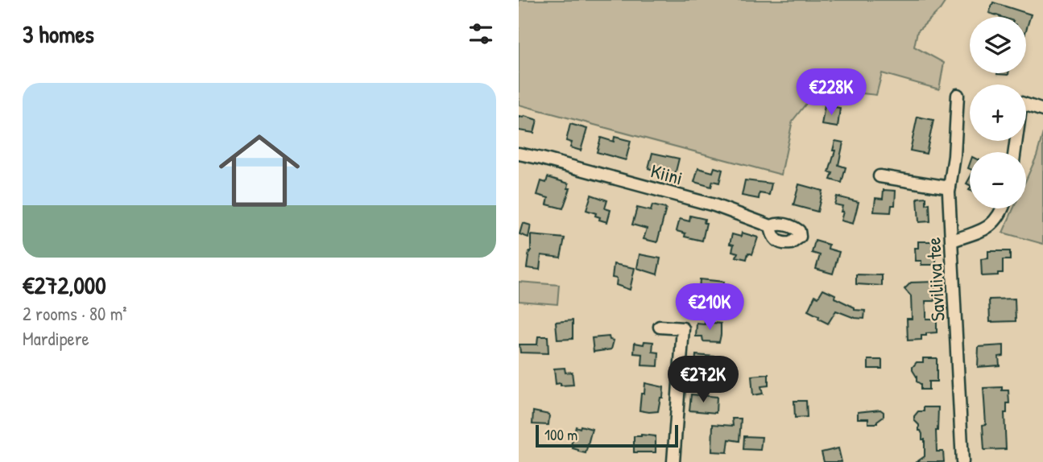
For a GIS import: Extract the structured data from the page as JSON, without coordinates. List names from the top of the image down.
{
  "streets": {
    "street": ["Kiini", "Saviliiva tee"]
  },
  "scale_bar": "100 m",
  "page": {
    "heading": "3 homes",
    "map_buttons": ["+", "−"],
    "list": [
      {
        "name": "€272,000",
        "note": "2 rooms · 80 m² · Mardipere"
      }
    ],
    "price": ["€228K", "€210K", "€272K"],
    "scale": "100 m"
  }
}
